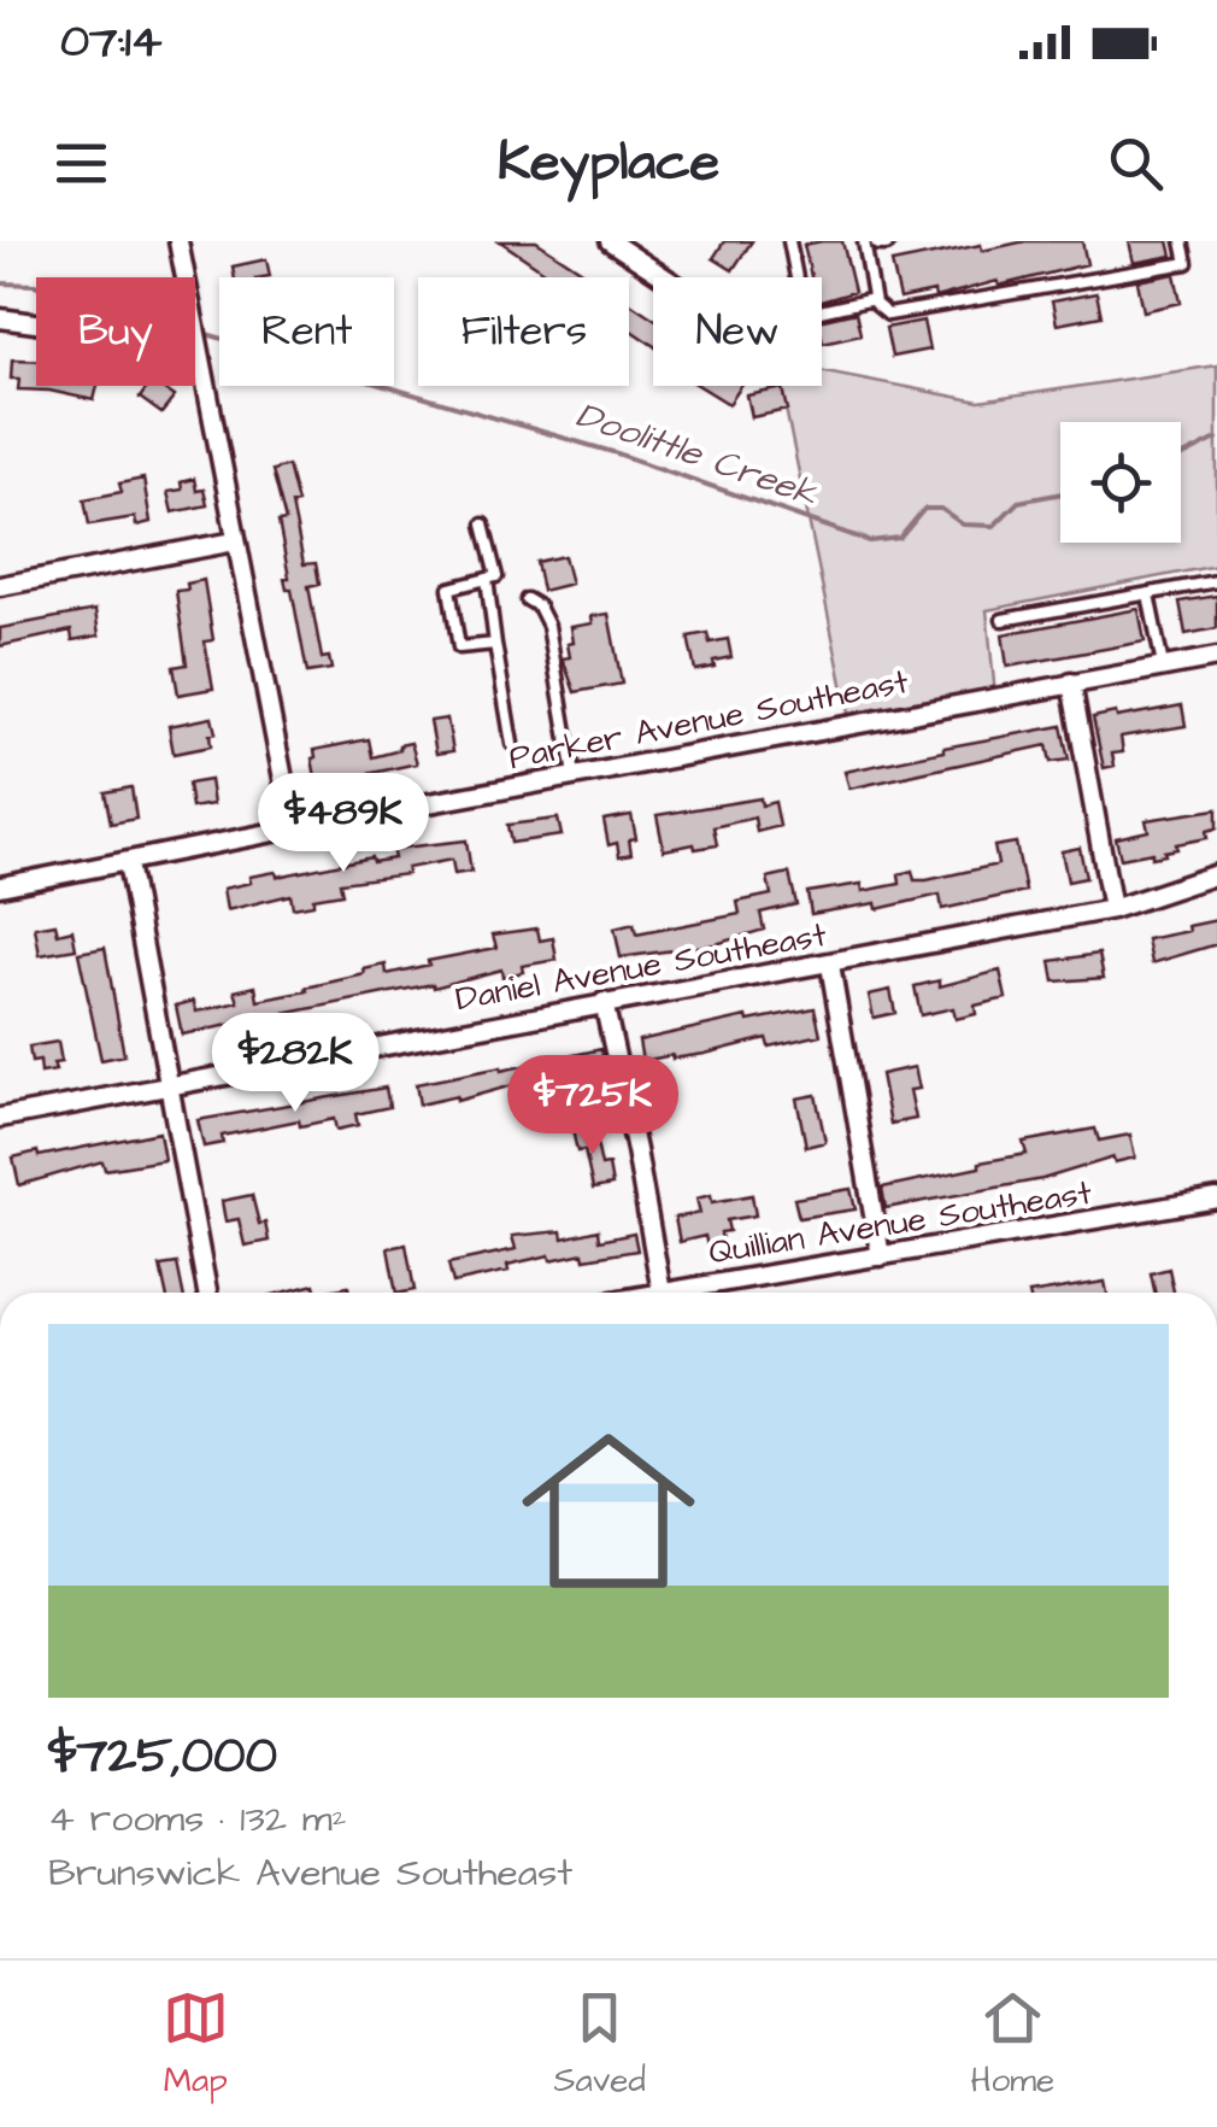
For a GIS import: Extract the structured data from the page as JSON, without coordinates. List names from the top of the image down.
{
  "streets": {
    "street": ["Parker Avenue Southeast", "Daniel Avenue Southeast", "Quillian Avenue Southeast"]
  },
  "water": ["Doolittle Creek"],
  "page": {
    "status": "07:14",
    "header": "Keyplace",
    "chip": [
      "Buy",
      "Rent",
      "Filters",
      "New"
    ],
    "price": ["$489K", "$282K", "$725K"],
    "list": [
      {
        "name": "$725,000",
        "note": "4 rooms · 132 m² · Brunswick Avenue Southeast"
      }
    ],
    "tabs": ["Map", "Saved", "Home"]
  }
}
